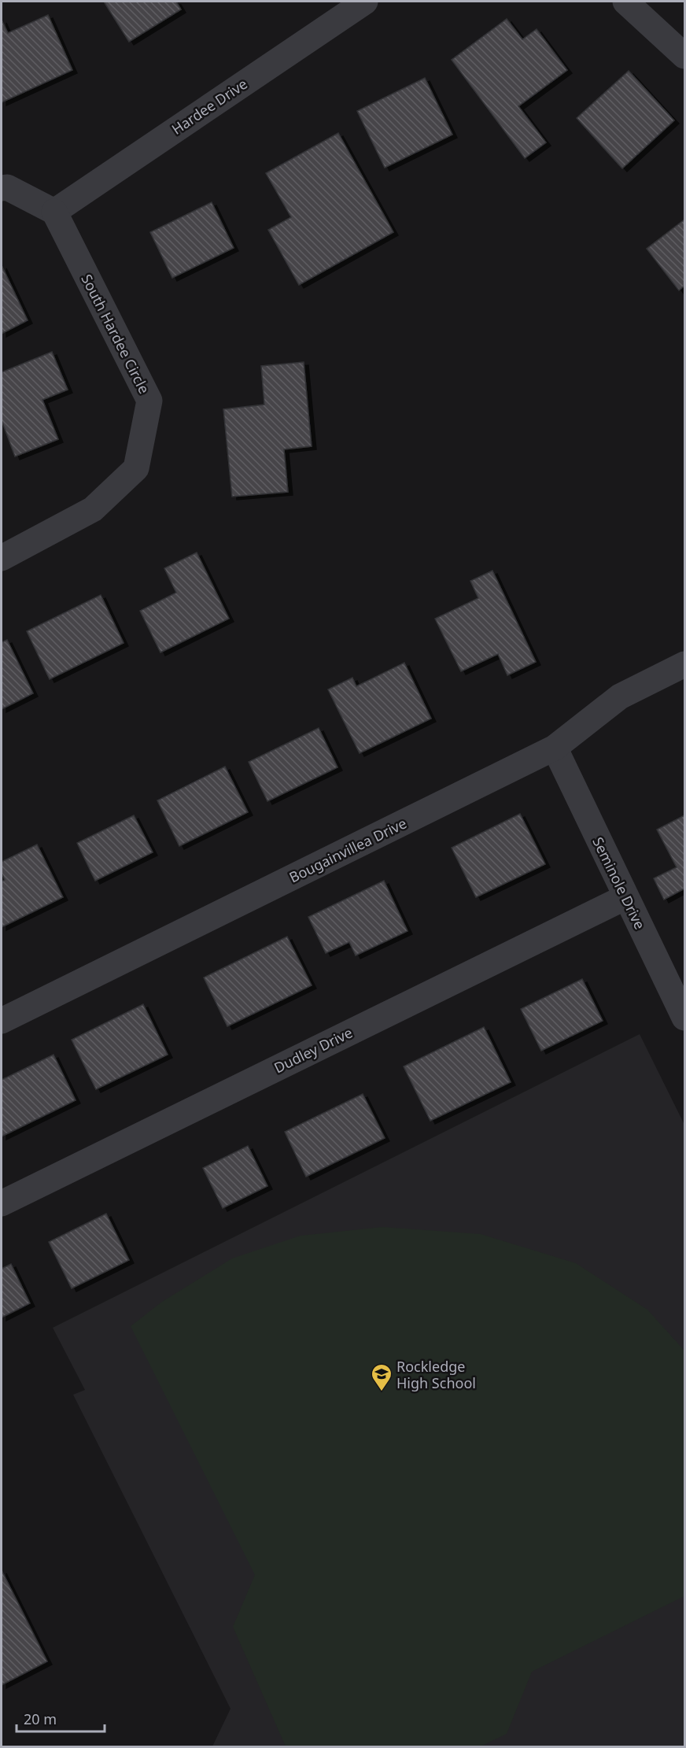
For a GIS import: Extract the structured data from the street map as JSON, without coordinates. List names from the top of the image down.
{
  "streets": {
    "street": [
      "Hardee Drive",
      "South Hardee Circle",
      "Bougainvillea Drive",
      "Seminole Drive",
      "Dudley Drive"
    ]
  },
  "crossings": [
    ["Hardee Drive", "South Hardee Circle"],
    ["Bougainvillea Drive", "Seminole Drive"],
    ["Seminole Drive", "Dudley Drive"]
  ],
  "places": {
    "school or university": ["Rockledge High School"]
  },
  "scale_bar": "20 m"
}
